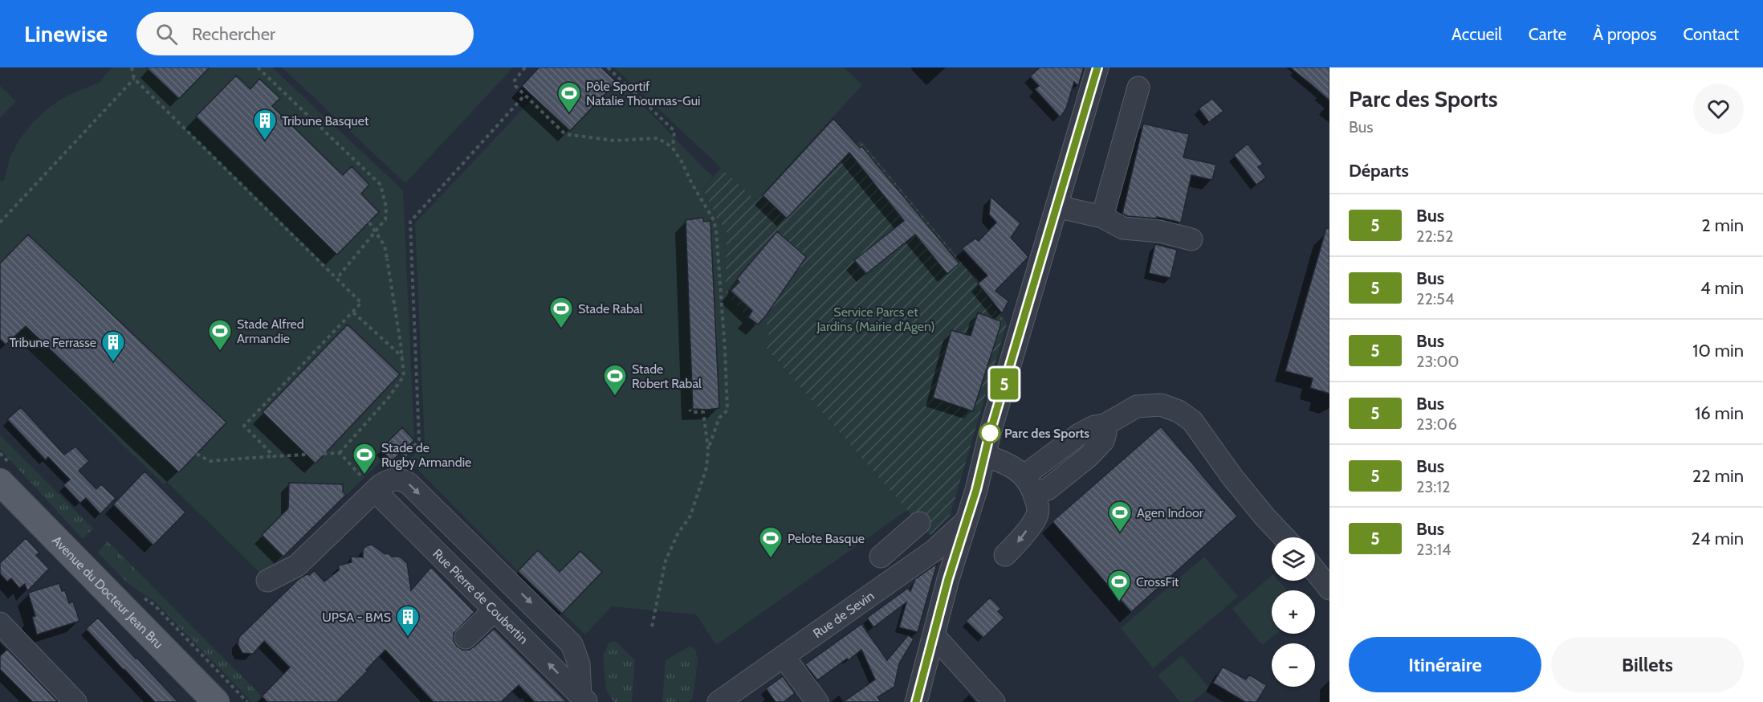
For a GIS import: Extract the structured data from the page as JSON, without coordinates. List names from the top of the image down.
{
  "streets": {
    "main road": ["Avenue du Docteur Jean Bru"],
    "street": ["Rue Pierre de Coubertin", "Rue de Sevin"]
  },
  "parks": ["Service Parcs et Jardins (Mairie d'Agen)"],
  "places": {
    "sports": [
      "Pôle Sportif Natalie Thoumas-Gui",
      "Stade Rabal",
      "Stade Alfred Armandie",
      "Stade Robert Rabal",
      "Stade de Rugby Armandie",
      "Agen Indoor",
      "Pelote Basque",
      "CrossFit"
    ],
    "building": ["Tribune Basquet", "Tribune Ferrasse", "UPSA - BMS"],
    "other": ["Parc des Sports"]
  },
  "lines": ["bus line 5"],
  "page": {
    "header": "Linewise",
    "search": "Rechercher",
    "nav": [
      "Accueil",
      "Carte",
      "À propos",
      "Contact"
    ],
    "on_map": "5",
    "heading": [
      ["Parc des Sports", "Bus"],
      "Départs"
    ],
    "list": [
      {
        "mark": "5",
        "name": "Bus",
        "note": "22:52",
        "value": "2 min"
      },
      {
        "mark": "5",
        "name": "Bus",
        "note": "22:54",
        "value": "4 min"
      },
      {
        "mark": "5",
        "name": "Bus",
        "note": "23:00",
        "value": "10 min"
      },
      {
        "mark": "5",
        "name": "Bus",
        "note": "23:06",
        "value": "16 min"
      },
      {
        "mark": "5",
        "name": "Bus",
        "note": "23:12",
        "value": "22 min"
      },
      {
        "mark": "5",
        "name": "Bus",
        "note": "23:14",
        "value": "24 min"
      }
    ],
    "map_buttons": ["+", "−"],
    "buttons": ["Itinéraire", "Billets"]
  }
}
